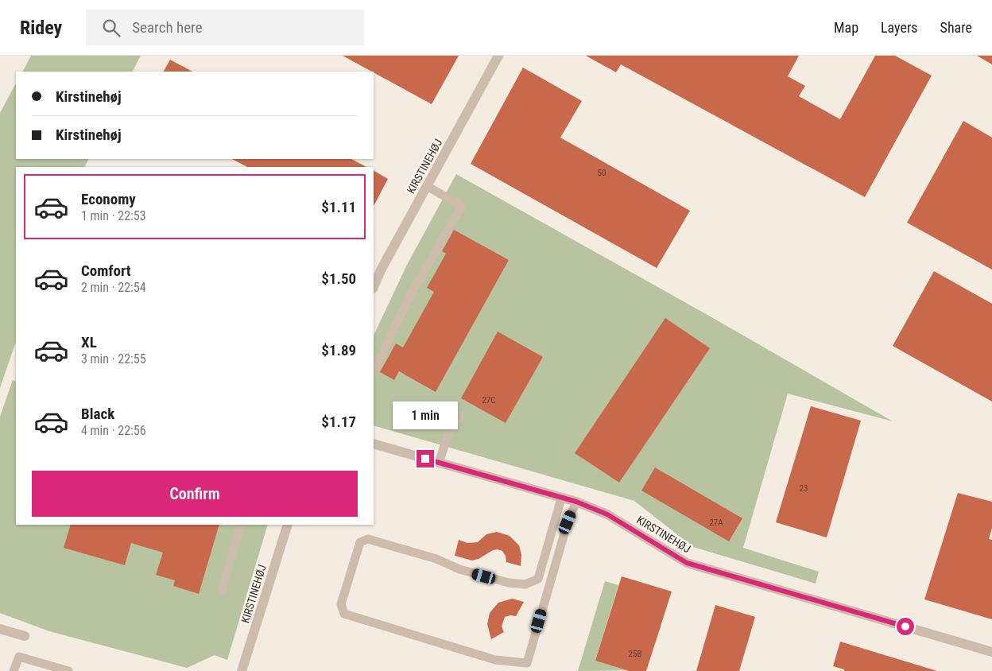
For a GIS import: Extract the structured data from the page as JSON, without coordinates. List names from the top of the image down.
{
  "streets": {
    "street": ["KIRSTINEHØJ"]
  },
  "house_numbers": [
    "50",
    "27C",
    "23",
    "27A",
    "25B"
  ],
  "page": {
    "header": "Ridey",
    "search": "Search here",
    "nav": ["Map", "Layers", "Share"],
    "banner": ["Kirstinehøj", "Kirstinehøj"],
    "list": [
      {
        "name": "Economy",
        "note": "1 min · 22:53",
        "value": "$1.11"
      },
      {
        "name": "Comfort",
        "note": "2 min · 22:54",
        "value": "$1.50"
      },
      {
        "name": "XL",
        "note": "3 min · 22:55",
        "value": "$1.89"
      },
      {
        "name": "Black",
        "note": "4 min · 22:56",
        "value": "$1.17"
      }
    ],
    "bubble": "1 min",
    "buttons": "Confirm"
  }
}
